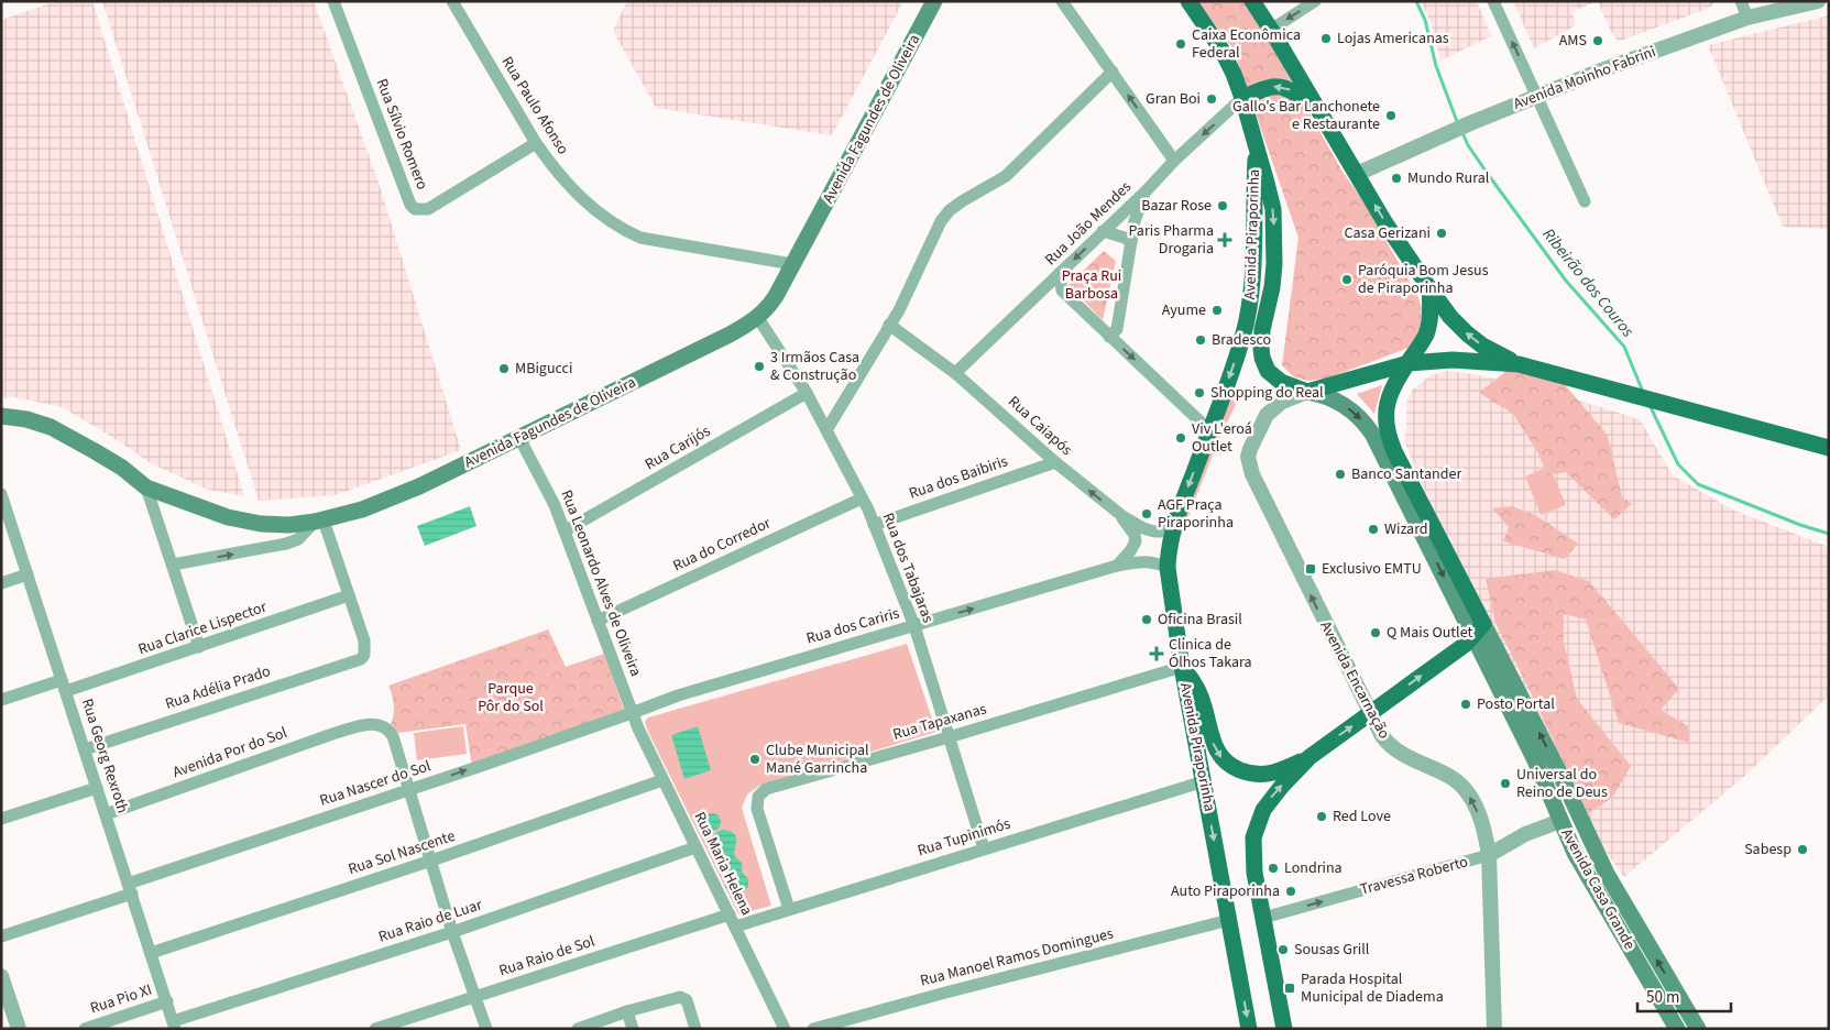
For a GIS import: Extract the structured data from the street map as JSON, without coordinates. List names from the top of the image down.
{
  "streets": {
    "main road": ["Avenida Fagundes de Oliveira", "Avenida Piraporinha", "Avenida Casa Grande"],
    "street": [
      "Avenida Moinho Fabrini",
      "Rua Paulo Afonso",
      "Rua Sílvio Romero",
      "Rua João Mendes",
      "Rua Caiapós",
      "Rua Carijós",
      "Rua dos Baibiris",
      "Rua do Corredor",
      "Rua dos Tabajaras",
      "Rua Leonardo Alves de Oliveira",
      "Rua dos Cariris",
      "Rua Clarice Lispector",
      "Avenida Encarnação",
      "Rua Adélia Prado",
      "Rua Tapaxanas",
      "Avenida Por do Sol",
      "Rua Georg Rexroth",
      "Rua Nascer do Sol",
      "Rua Tupinimós",
      "Rua Sol Nascente",
      "Rua Maria Helena",
      "Travessa Roberto",
      "Rua Raio de Luar",
      "Rua Raio de Sol",
      "Rua Manoel Ramos Domingues",
      "Rua Pio XI"
    ]
  },
  "crossings": [
    ["Rua Paulo Afonso", "Avenida Fagundes de Oliveira"],
    ["Rua Paulo Afonso", "Rua Sílvio Romero"],
    ["Avenida Fagundes de Oliveira", "Rua dos Tabajaras"],
    ["Avenida Fagundes de Oliveira", "Rua Leonardo Alves de Oliveira"],
    ["Rua João Mendes", "Avenida Piraporinha"],
    ["Rua João Mendes", "Rua Caiapós"],
    ["Avenida Piraporinha", "Rua Caiapós"],
    ["Avenida Piraporinha", "Rua dos Cariris"],
    ["Avenida Piraporinha", "Avenida Encarnação"],
    ["Avenida Piraporinha", "Rua Tapaxanas"],
    ["Avenida Piraporinha", "Rua Tupinimós"],
    ["Avenida Piraporinha", "Avenida Casa Grande"],
    ["Avenida Piraporinha", "Rua Manoel Ramos Domingues"],
    ["Rua Caiapós", "Rua dos Baibiris"],
    ["Rua Carijós", "Rua dos Tabajaras"],
    ["Rua Carijós", "Rua Leonardo Alves de Oliveira"],
    ["Rua dos Baibiris", "Rua dos Tabajaras"],
    ["Rua do Corredor", "Rua dos Tabajaras"],
    ["Rua do Corredor", "Rua Leonardo Alves de Oliveira"],
    ["Rua dos Tabajaras", "Rua dos Cariris"],
    ["Rua dos Tabajaras", "Rua Tapaxanas"],
    ["Rua dos Tabajaras", "Rua Tupinimós"],
    ["Rua Leonardo Alves de Oliveira", "Rua dos Cariris"],
    ["Rua Leonardo Alves de Oliveira", "Rua Nascer do Sol"],
    ["Rua Leonardo Alves de Oliveira", "Rua Maria Helena"],
    ["Rua dos Cariris", "Rua Nascer do Sol"],
    ["Rua dos Cariris", "Rua Maria Helena"],
    ["Rua Clarice Lispector", "Rua Adélia Prado"],
    ["Rua Clarice Lispector", "Rua Georg Rexroth"],
    ["Avenida Encarnação", "Travessa Roberto"],
    ["Avenida Encarnação", "Avenida Casa Grande"],
    ["Rua Adélia Prado", "Rua Georg Rexroth"],
    ["Rua Tapaxanas", "Rua Tupinimós"],
    ["Avenida Por do Sol", "Rua Georg Rexroth"],
    ["Avenida Por do Sol", "Rua Nascer do Sol"],
    ["Rua Georg Rexroth", "Rua Nascer do Sol"],
    ["Rua Georg Rexroth", "Rua Sol Nascente"],
    ["Rua Georg Rexroth", "Rua Raio de Luar"],
    ["Rua Georg Rexroth", "Rua Pio XI"],
    ["Rua Nascer do Sol", "Rua Maria Helena"],
    ["Rua Tupinimós", "Rua Maria Helena"],
    ["Rua Sol Nascente", "Rua Maria Helena"],
    ["Rua Maria Helena", "Rua Raio de Luar"],
    ["Rua Maria Helena", "Rua Raio de Sol"],
    ["Travessa Roberto", "Avenida Casa Grande"]
  ],
  "one_way": [
    "Avenida Piraporinha",
    "Rua dos Cariris",
    "Avenida Encarnação",
    "Rua Nascer do Sol",
    "Travessa Roberto"
  ],
  "water": ["Ribeirão dos Couros"],
  "parks": ["Praça Rui Barbosa", "Parque Pôr do Sol"],
  "places": {
    "other": [
      "Lojas Americanas",
      "AMS",
      "Caixa Econômica Federal",
      "Gran Boi",
      "Gallo's Bar Lanchonete e Restaurante",
      "Mundo Rural",
      "Bazar Rose",
      "Casa Gerizani",
      "Paróquia Bom Jesus de Piraporinha",
      "Ayume",
      "Bradesco",
      "3 Irmãos Casa & Construção",
      "MBigucci",
      "Shopping do Real",
      "Viv L'eroá Outlet",
      "Banco Santander",
      "AGF Praça Piraporinha",
      "Wizard",
      "Oficina Brasil",
      "Q Mais Outlet",
      "Posto Portal",
      "Clube Municipal Mané Garrincha",
      "Universal do Reino de Deus",
      "Red Love",
      "Sabesp",
      "Londrina",
      "Auto Piraporinha",
      "Sousas Grill"
    ],
    "health": ["Paris Pharma Drogaria", "Clinica de Ólhos Takara"],
    "transit": ["Exclusivo EMTU", "Parada Hospital Municipal de Diadema"]
  },
  "scale_bar": "50 m"
}
